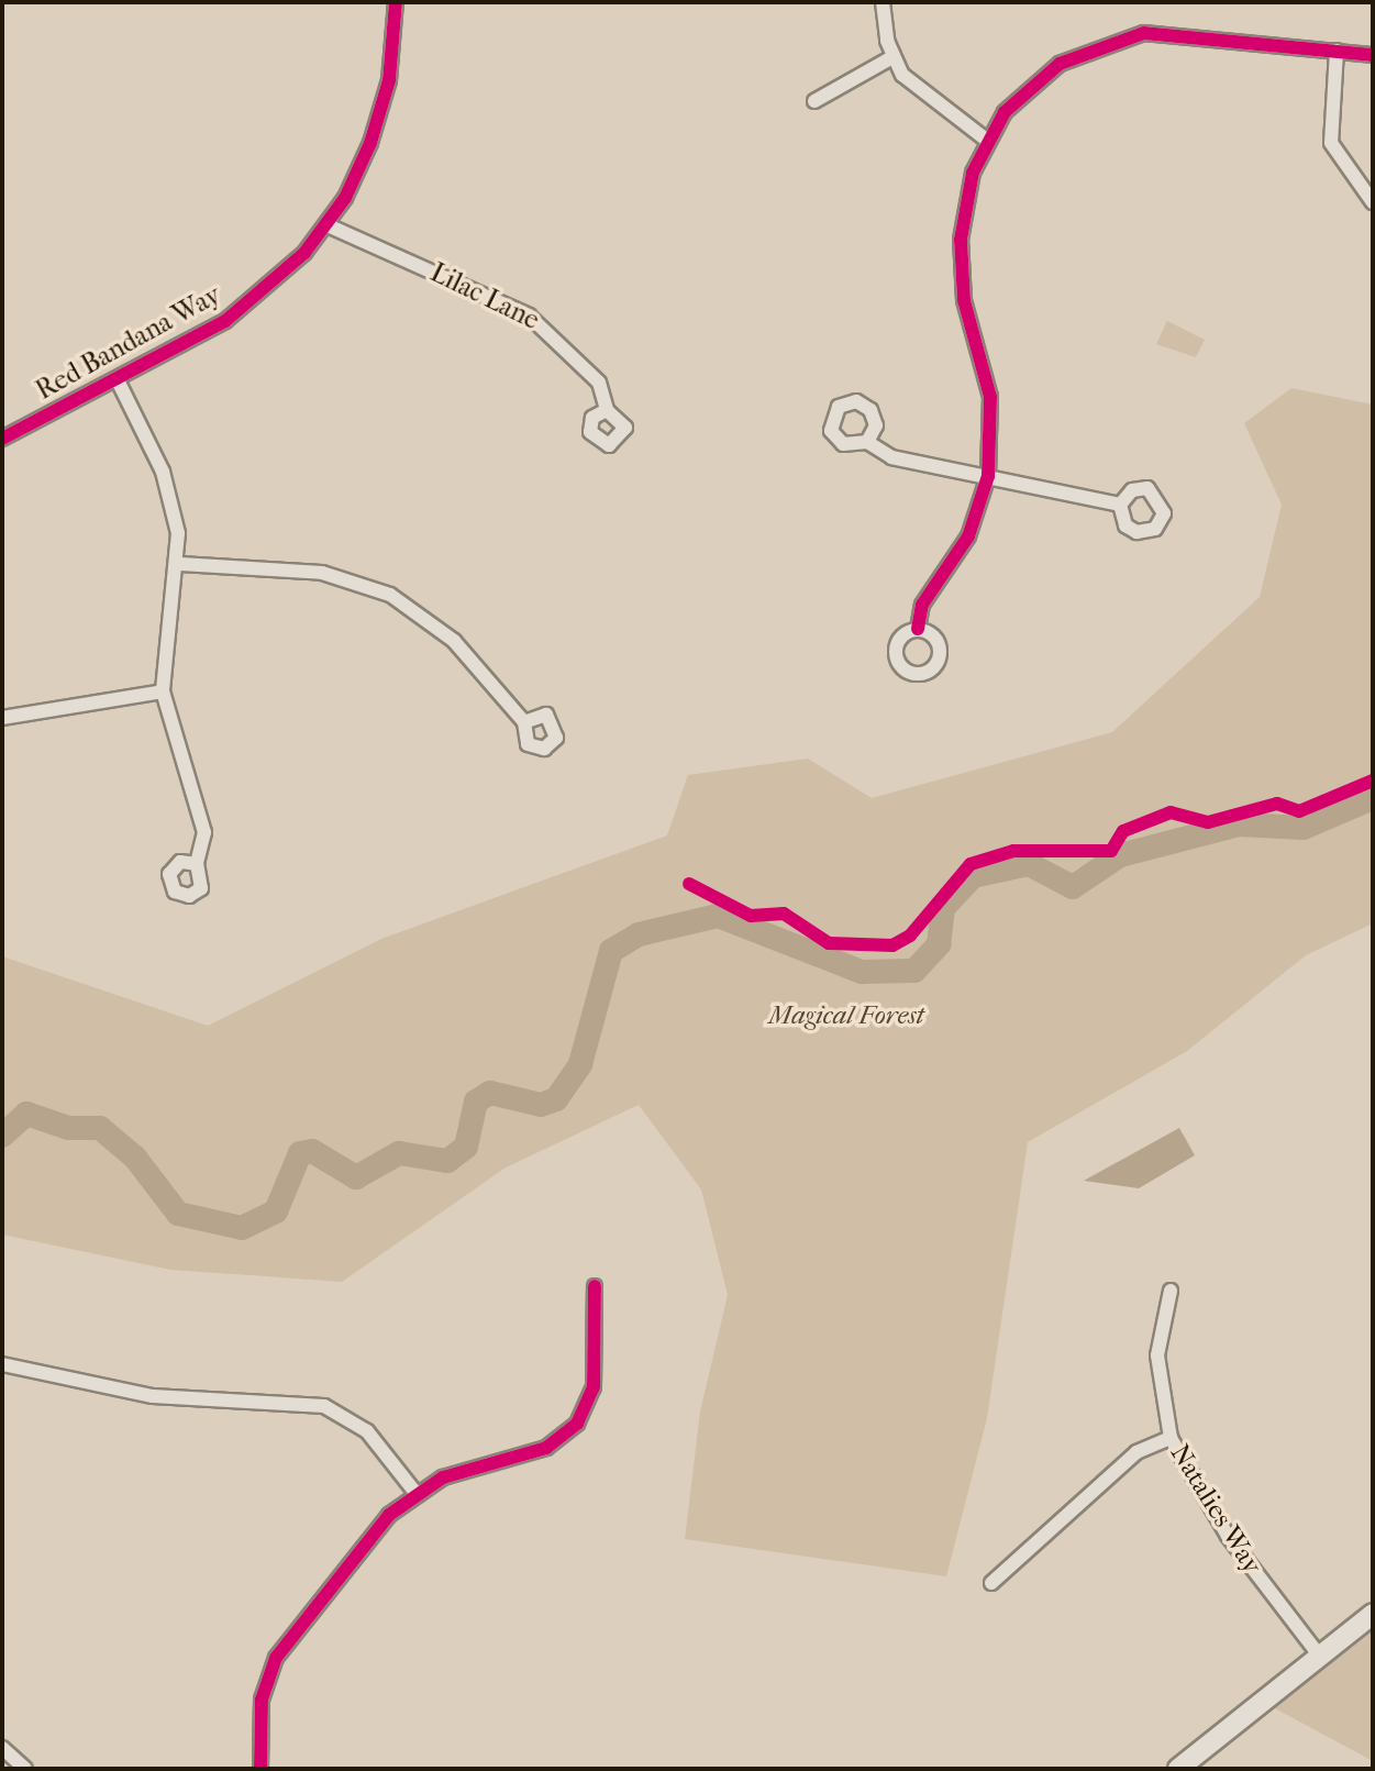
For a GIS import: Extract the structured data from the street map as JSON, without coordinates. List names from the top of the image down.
{
  "streets": {
    "street": ["Lilac Lane", "Red Bandana Way", "Natalies Way"]
  },
  "crossings": [
    ["Lilac Lane", "Red Bandana Way"]
  ],
  "parks": ["Magical Forest"]
}
